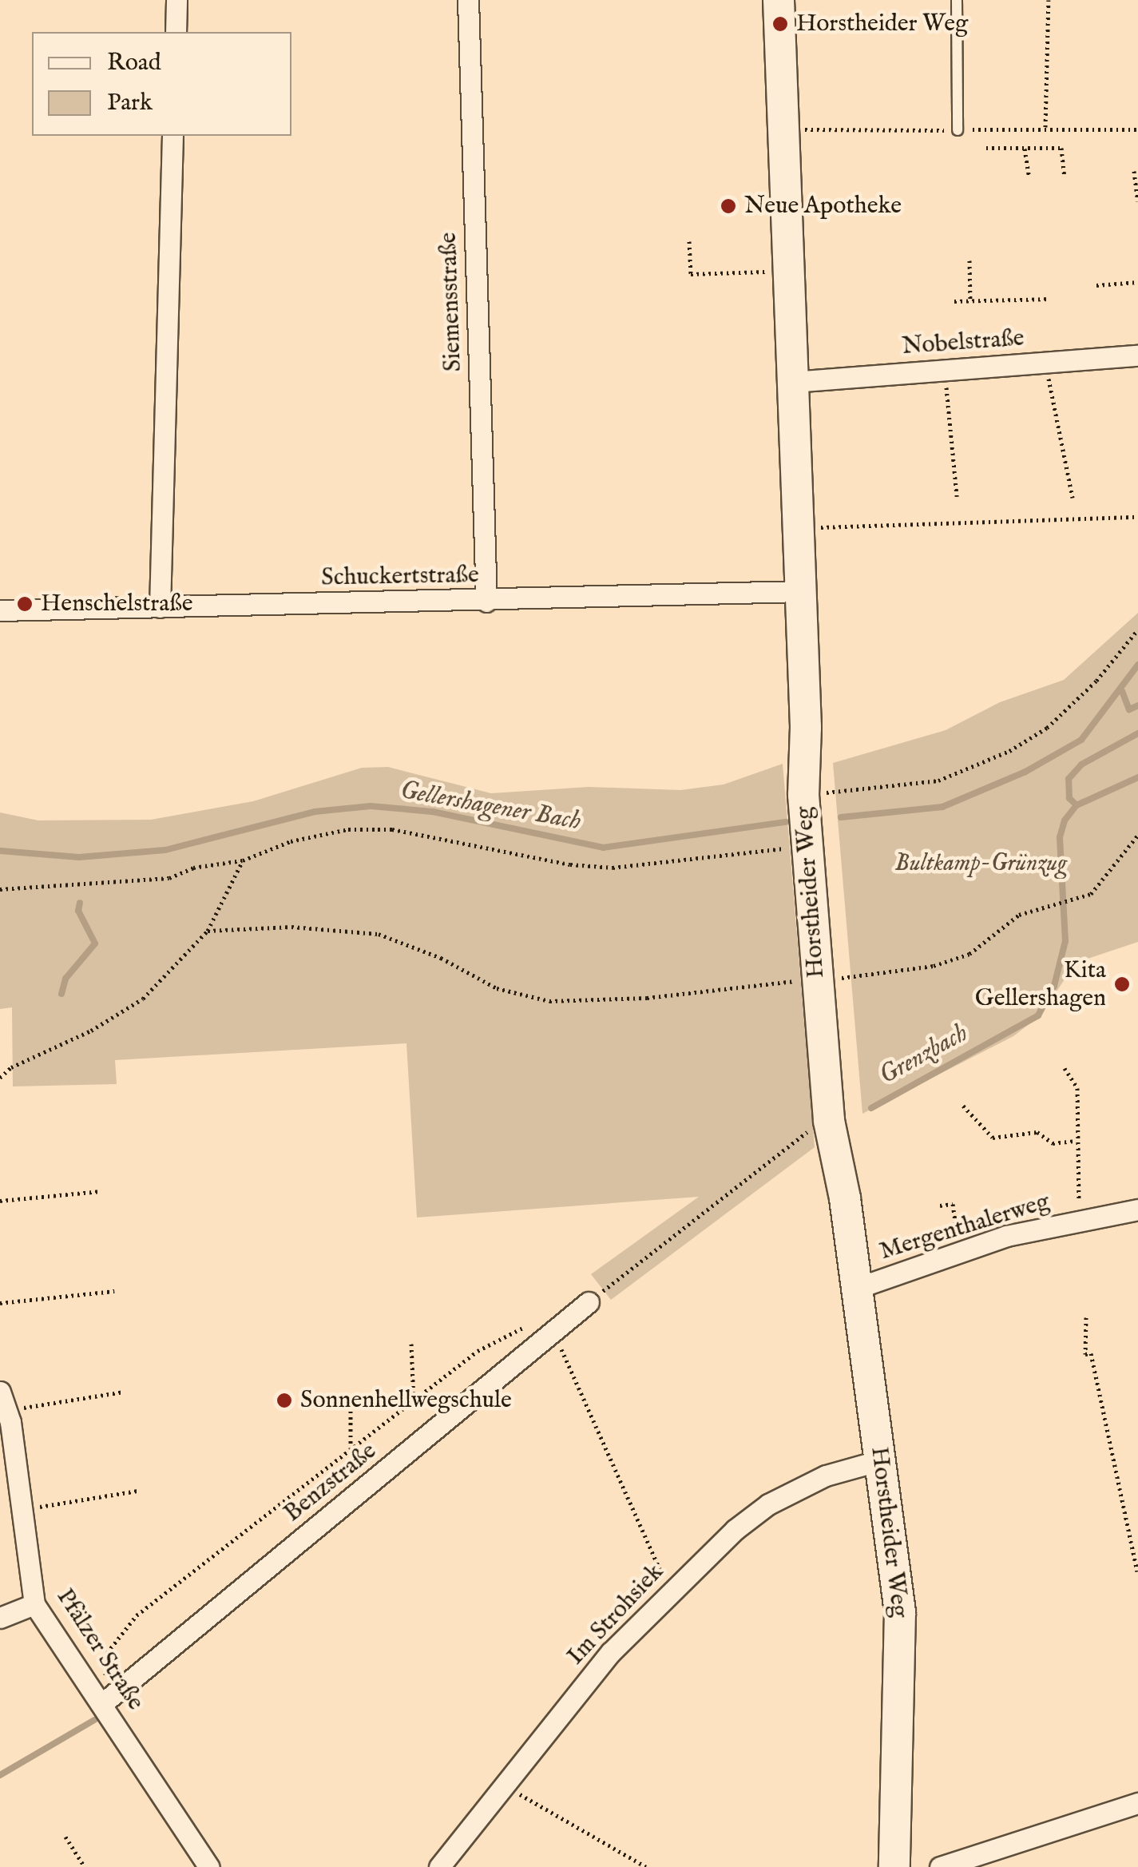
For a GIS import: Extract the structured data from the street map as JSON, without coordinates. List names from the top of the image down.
{
  "streets": {
    "street": [
      "Siemensstraße",
      "Nobelstraße",
      "Schuckertstraße",
      "Horstheider Weg",
      "Mergenthalerweg",
      "Benzstraße",
      "Im Strohsiek",
      "Pfälzer Straße"
    ]
  },
  "crossings": [
    ["Siemensstraße", "Schuckertstraße"],
    ["Nobelstraße", "Horstheider Weg"],
    ["Schuckertstraße", "Horstheider Weg"],
    ["Horstheider Weg", "Mergenthalerweg"],
    ["Horstheider Weg", "Im Strohsiek"],
    ["Benzstraße", "Pfälzer Straße"]
  ],
  "water": ["Gellershagener Bach", "Grenzbach"],
  "parks": ["Bultkamp-Grünzug"],
  "places": [
    "Horstheider Weg",
    "Neue Apotheke",
    "Henschelstraße",
    "Kita Gellershagen",
    "Sonnenhellwegschule"
  ],
  "legend": ["Road", "Park"]
}
